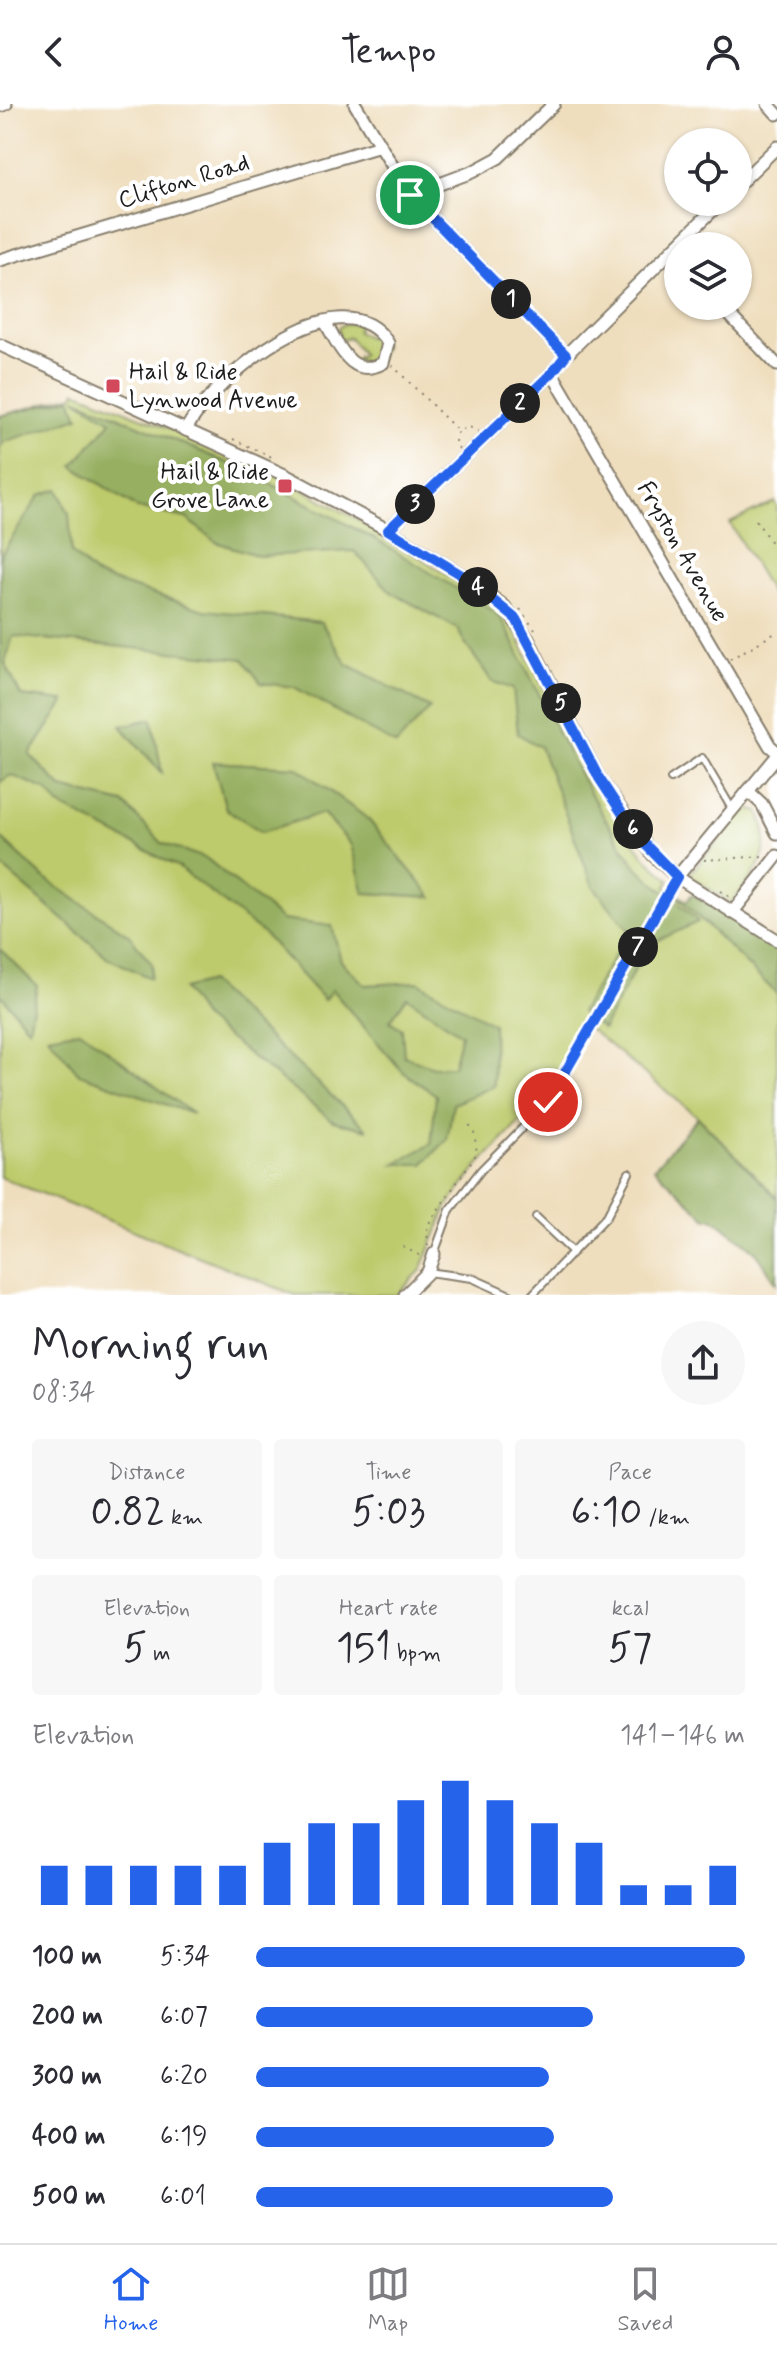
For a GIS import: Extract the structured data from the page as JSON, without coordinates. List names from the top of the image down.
{
  "streets": {
    "street": ["Clifton Road", "Fryston Avenue"]
  },
  "places": {
    "transit": ["Hail & Ride Lynwood Avenue", "Hail & Ride Grove Lane"]
  },
  "page": {
    "header": "Tempo",
    "pins": [
      "1",
      "2",
      "3",
      "4",
      "5",
      "6",
      "7"
    ],
    "heading": ["Morning run", "08:34"],
    "stats": [
      ["Distance", "0.82 km"],
      ["Time", "5:03"],
      ["Pace", "6:10 /km"],
      ["Elevation", "5 m"],
      ["Heart rate", "151 bpm"],
      ["kcal", "57"]
    ],
    "chart": ["Elevation", "141–146 m"],
    "list": [
      {
        "name": "100 m",
        "note": "5:34"
      },
      {
        "name": "200 m",
        "note": "6:07"
      },
      {
        "name": "300 m",
        "note": "6:20"
      },
      {
        "name": "400 m",
        "note": "6:19"
      },
      {
        "name": "500 m",
        "note": "6:01"
      }
    ],
    "tabs": ["Home", "Map", "Saved"]
  }
}
